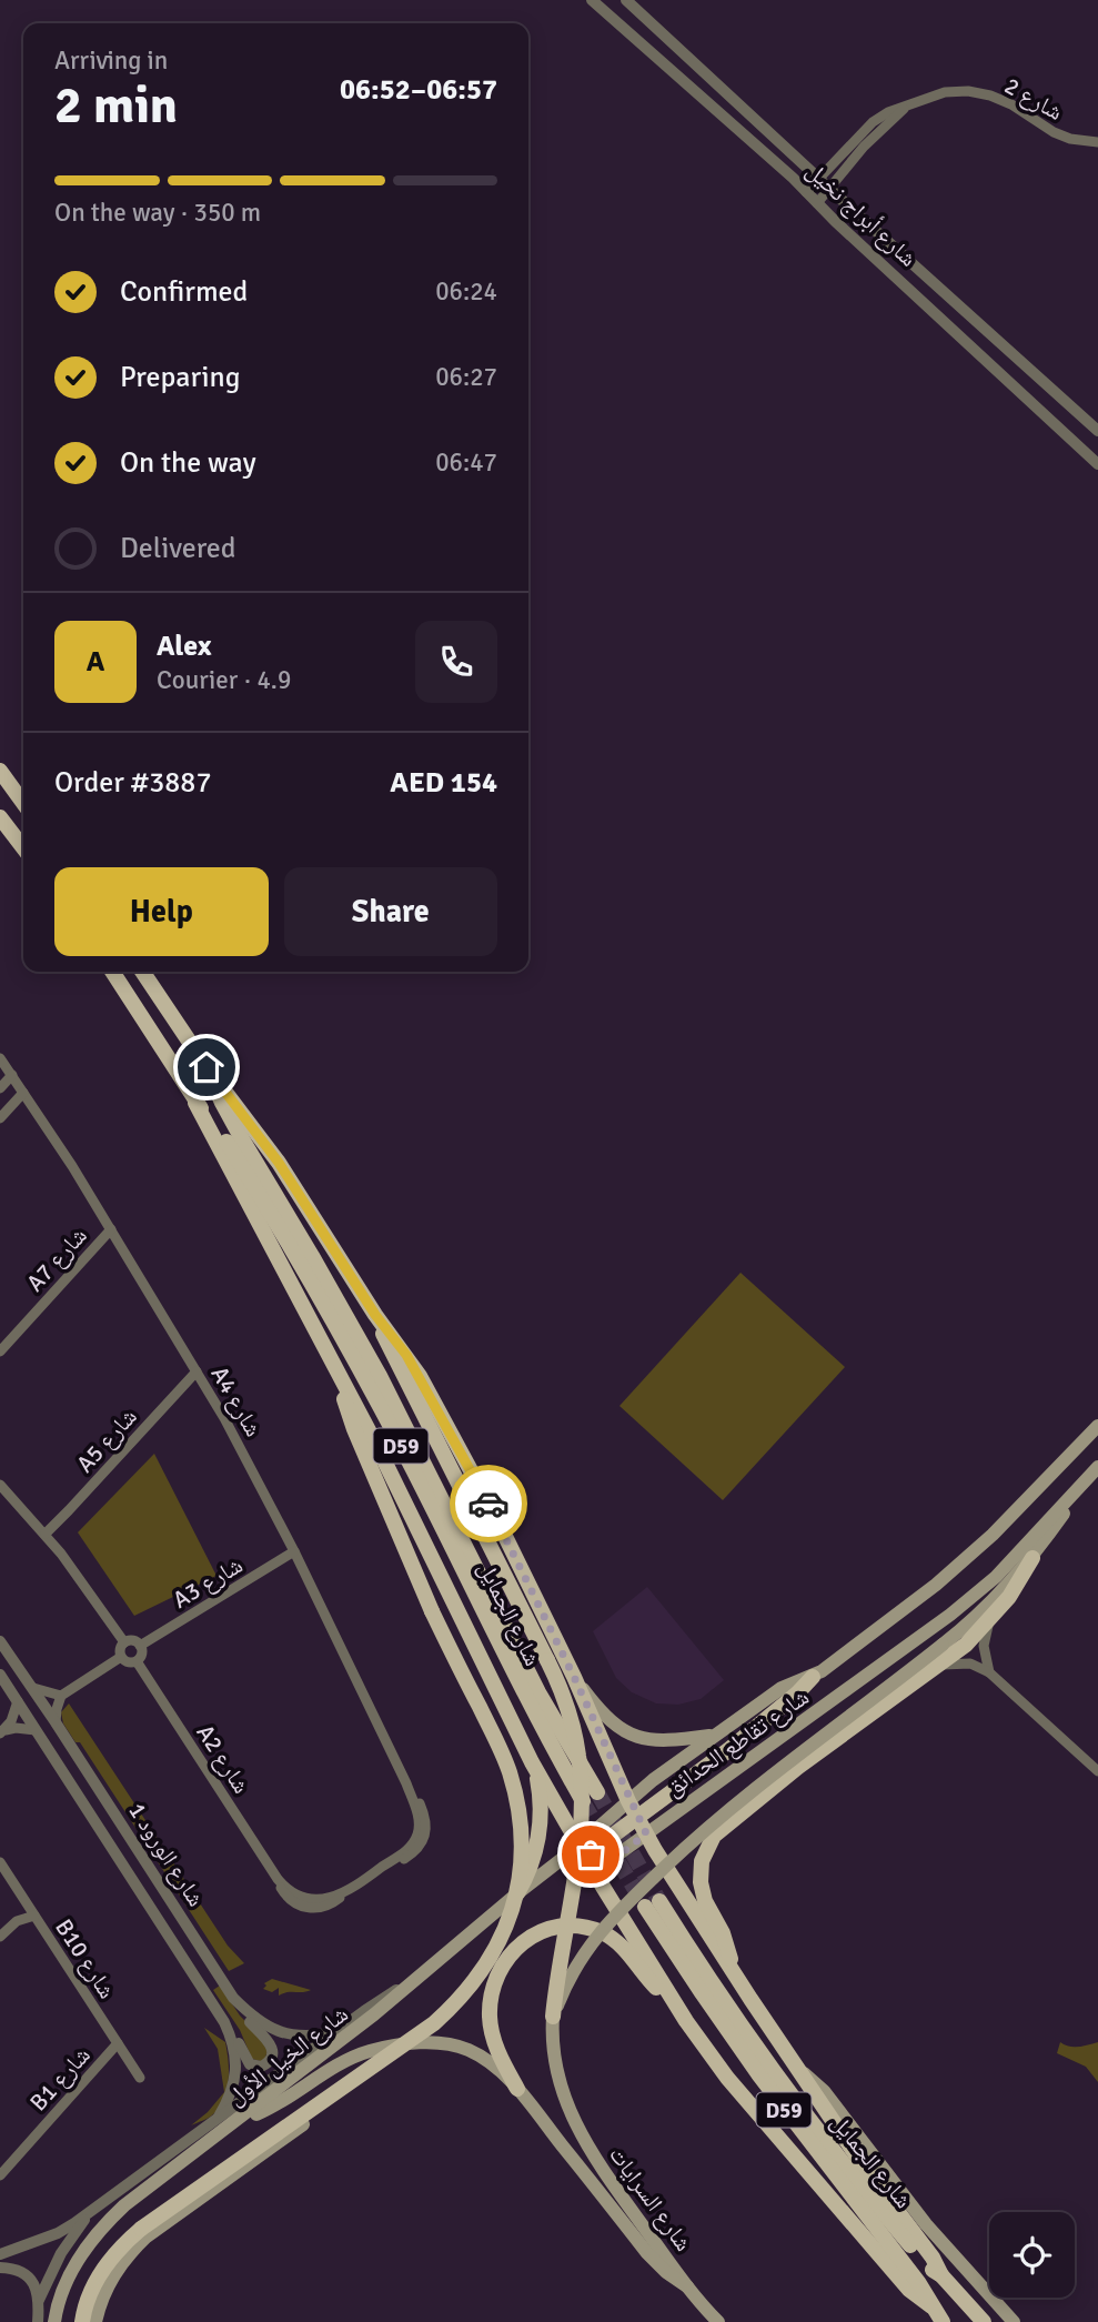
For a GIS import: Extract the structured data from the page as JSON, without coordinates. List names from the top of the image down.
{
  "streets": {
    "main road": [
      "D59",
      "شارع الجمايل",
      "شارع تقاطع الحدائق",
      "شارع الخيل الأول",
      "شارع السرايات"
    ],
    "street": [
      "شارع 2",
      "شارع أبراج نخيل",
      "A7 شارع",
      "A4 شارع",
      "A5 شارع",
      "A3 شارع",
      "A2 شارع",
      "شارع الورود 1",
      "B10 شارع",
      "B1 شارع"
    ]
  },
  "crossings": [
    ["شارع 2", "شارع أبراج نخيل"],
    ["A7 شارع", "A4 شارع"],
    ["A4 شارع", "A5 شارع"],
    ["A4 شارع", "A3 شارع"],
    ["A4 شارع", "A2 شارع"],
    ["A3 شارع", "A2 شارع"],
    ["شارع تقاطع الحدائق", "شارع الخيل الأول"],
    ["B10 شارع", "B1 شارع"]
  ],
  "page": {
    "heading": ["2 min", "Arriving in", "06:52–06:57"],
    "panel": [
      "Alex",
      "Courier · 4.9",
      "Order #3887",
      "AED 154"
    ],
    "bar": "On the way · 350 m",
    "list": [
      ["Confirmed", "06:24"],
      ["Preparing", "06:27"],
      ["On the way", "06:47"],
      "Delivered"
    ],
    "round": "A",
    "buttons": ["Help", "Share"]
  }
}
